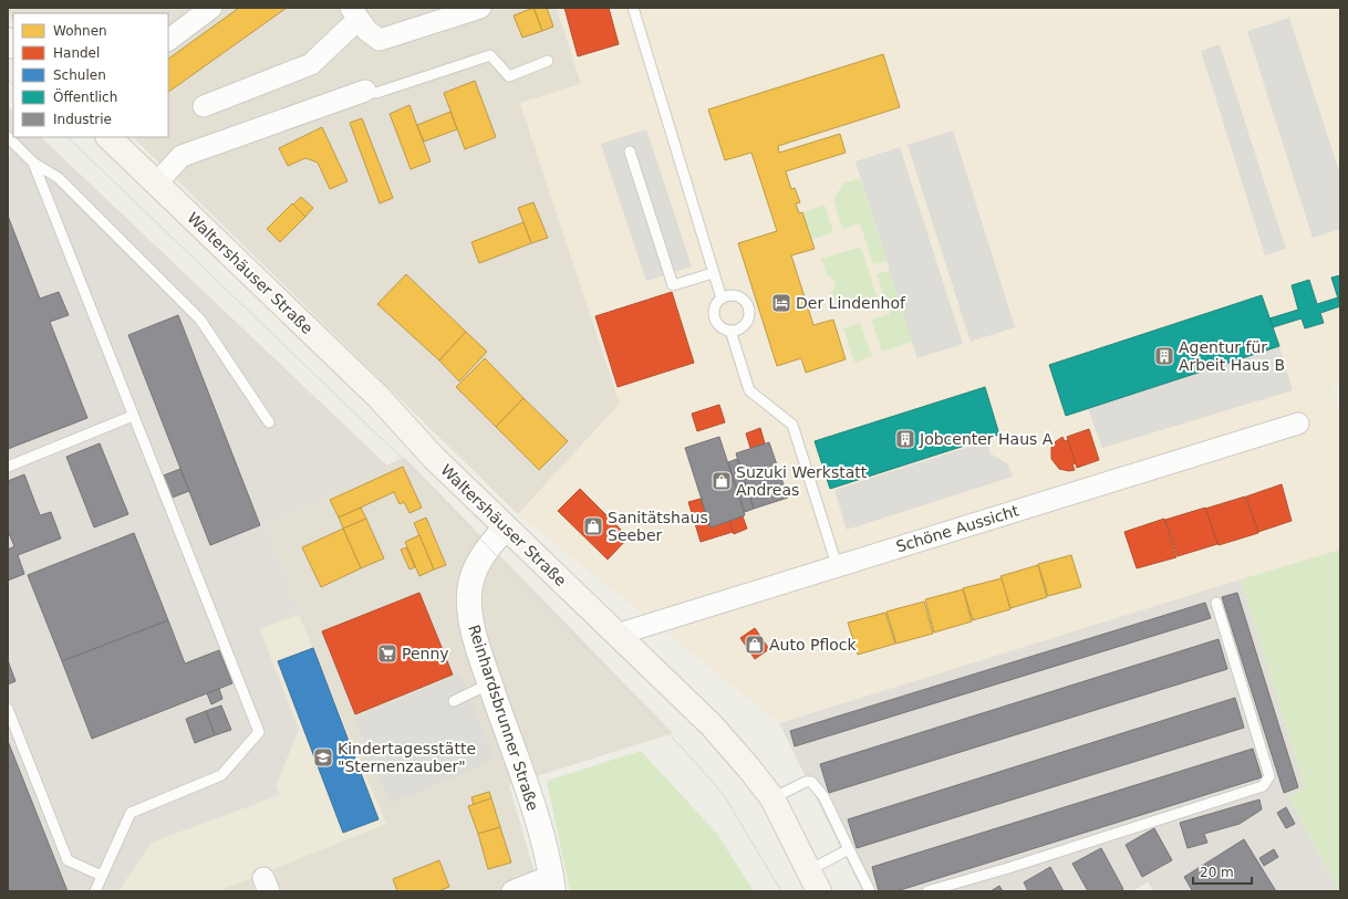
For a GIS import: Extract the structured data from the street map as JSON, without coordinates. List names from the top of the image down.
{
  "streets": {
    "main road": ["Waltershäuser Straße"],
    "street": ["Schöne Aussicht", "Reinhardsbrunner Straße"]
  },
  "crossings": [
    ["Waltershäuser Straße", "Schöne Aussicht"],
    ["Waltershäuser Straße", "Reinhardsbrunner Straße"]
  ],
  "places": {
    "hotel": ["Der Lindenhof"],
    "building": ["Agentur für Arbeit Haus B", "Jobcenter Haus A"],
    "shop": ["Suzuki Werkstatt Andreas", "Sanitätshaus Seeber", "Auto Pflock"],
    "supermarket": ["Penny"],
    "school or university": ["Kindertagesstätte \"Sternenzauber\""]
  },
  "legend": [
    "Wohnen",
    "Handel",
    "Schulen",
    "Öffentlich",
    "Industrie"
  ],
  "scale_bar": "20 m"
}
